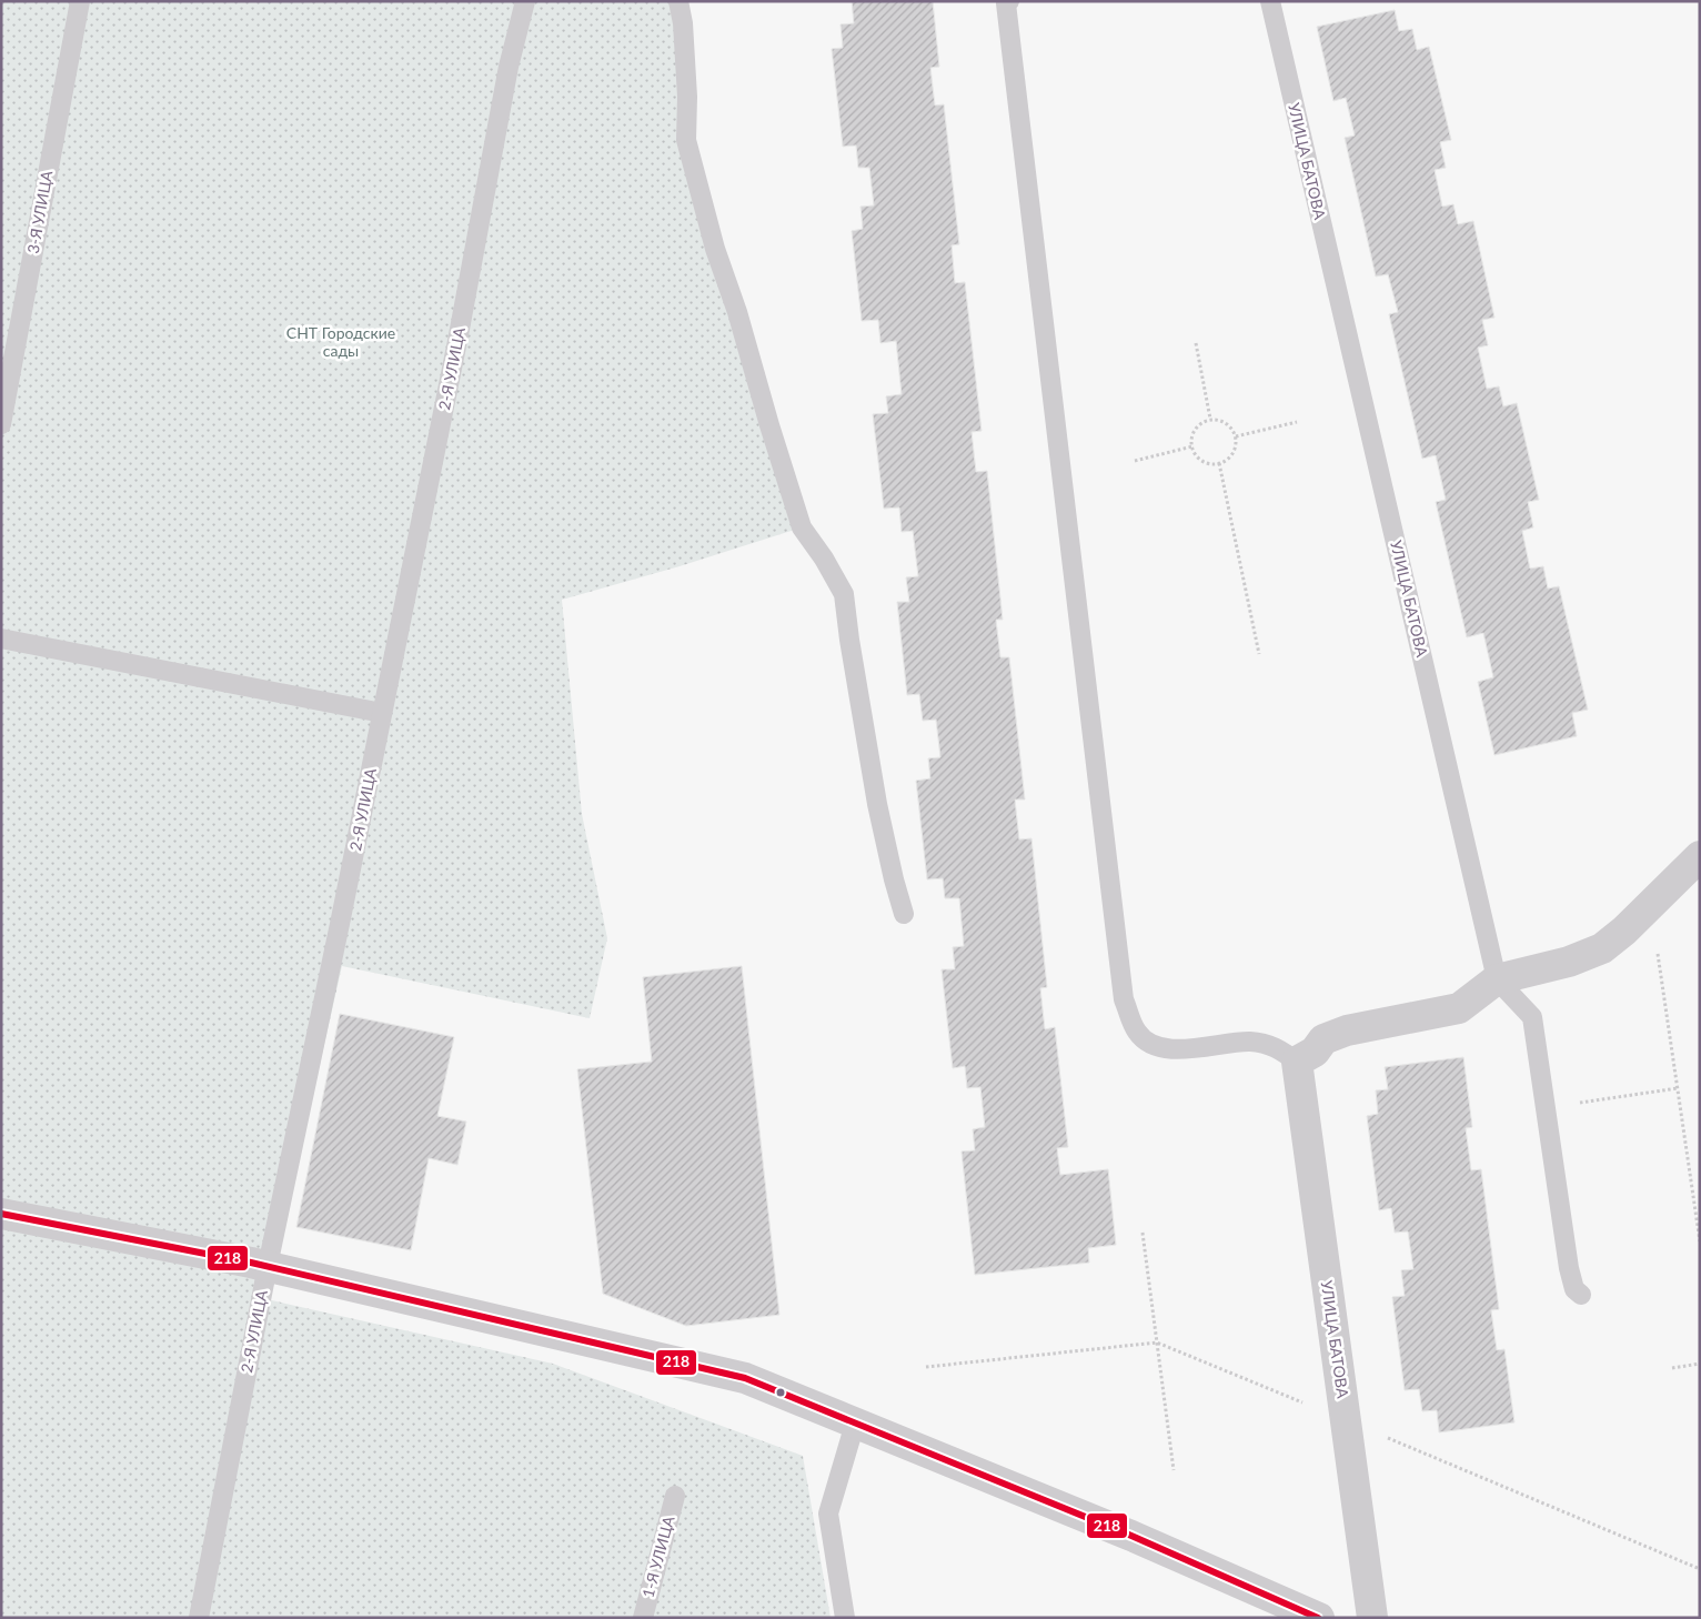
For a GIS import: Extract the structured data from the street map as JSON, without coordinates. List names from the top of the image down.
{
  "streets": {
    "street": ["УЛИЦА БАТОВА"],
    "lane": ["3-Я УЛИЦА", "2-Я УЛИЦА", "1-Я УЛИЦА"]
  },
  "parks": ["СНТ Городские сады"],
  "lines": ["transit line 218"]
}
